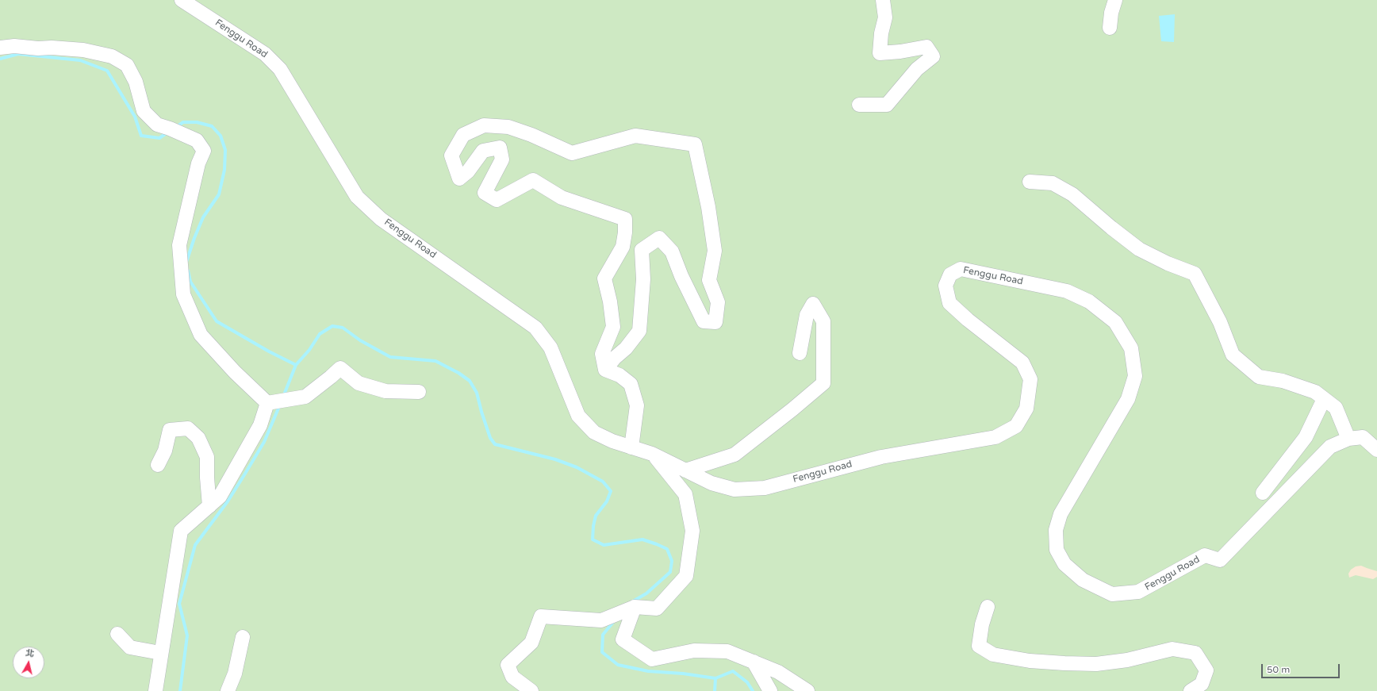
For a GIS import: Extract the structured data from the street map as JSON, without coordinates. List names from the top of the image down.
{
  "streets": {
    "street": ["Fenggu Road"]
  },
  "scale_bar": "50 m",
  "north": "top"
}
